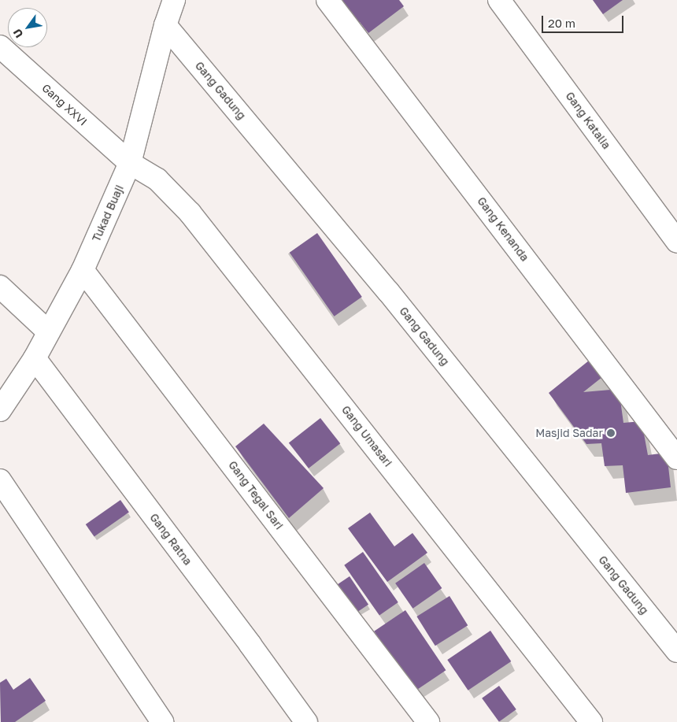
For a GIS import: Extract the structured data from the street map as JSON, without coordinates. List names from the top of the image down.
{
  "streets": {
    "street": [
      "Gang Gadung",
      "Gang XXVI",
      "Gang Katalia",
      "Tukad Buaji",
      "Gang Kenanda",
      "Gang Umasari",
      "Gang Tegal Sari",
      "Gang Ratna"
    ]
  },
  "crossings": [
    ["Gang Gadung", "Tukad Buaji"],
    ["Gang XXVI", "Tukad Buaji"],
    ["Gang XXVI", "Gang Umasari"],
    ["Tukad Buaji", "Gang Umasari"],
    ["Tukad Buaji", "Gang Tegal Sari"],
    ["Tukad Buaji", "Gang Ratna"]
  ],
  "places": ["Masjid Sadar"],
  "scale_bar": "20 m",
  "north": "bottom left"
}
